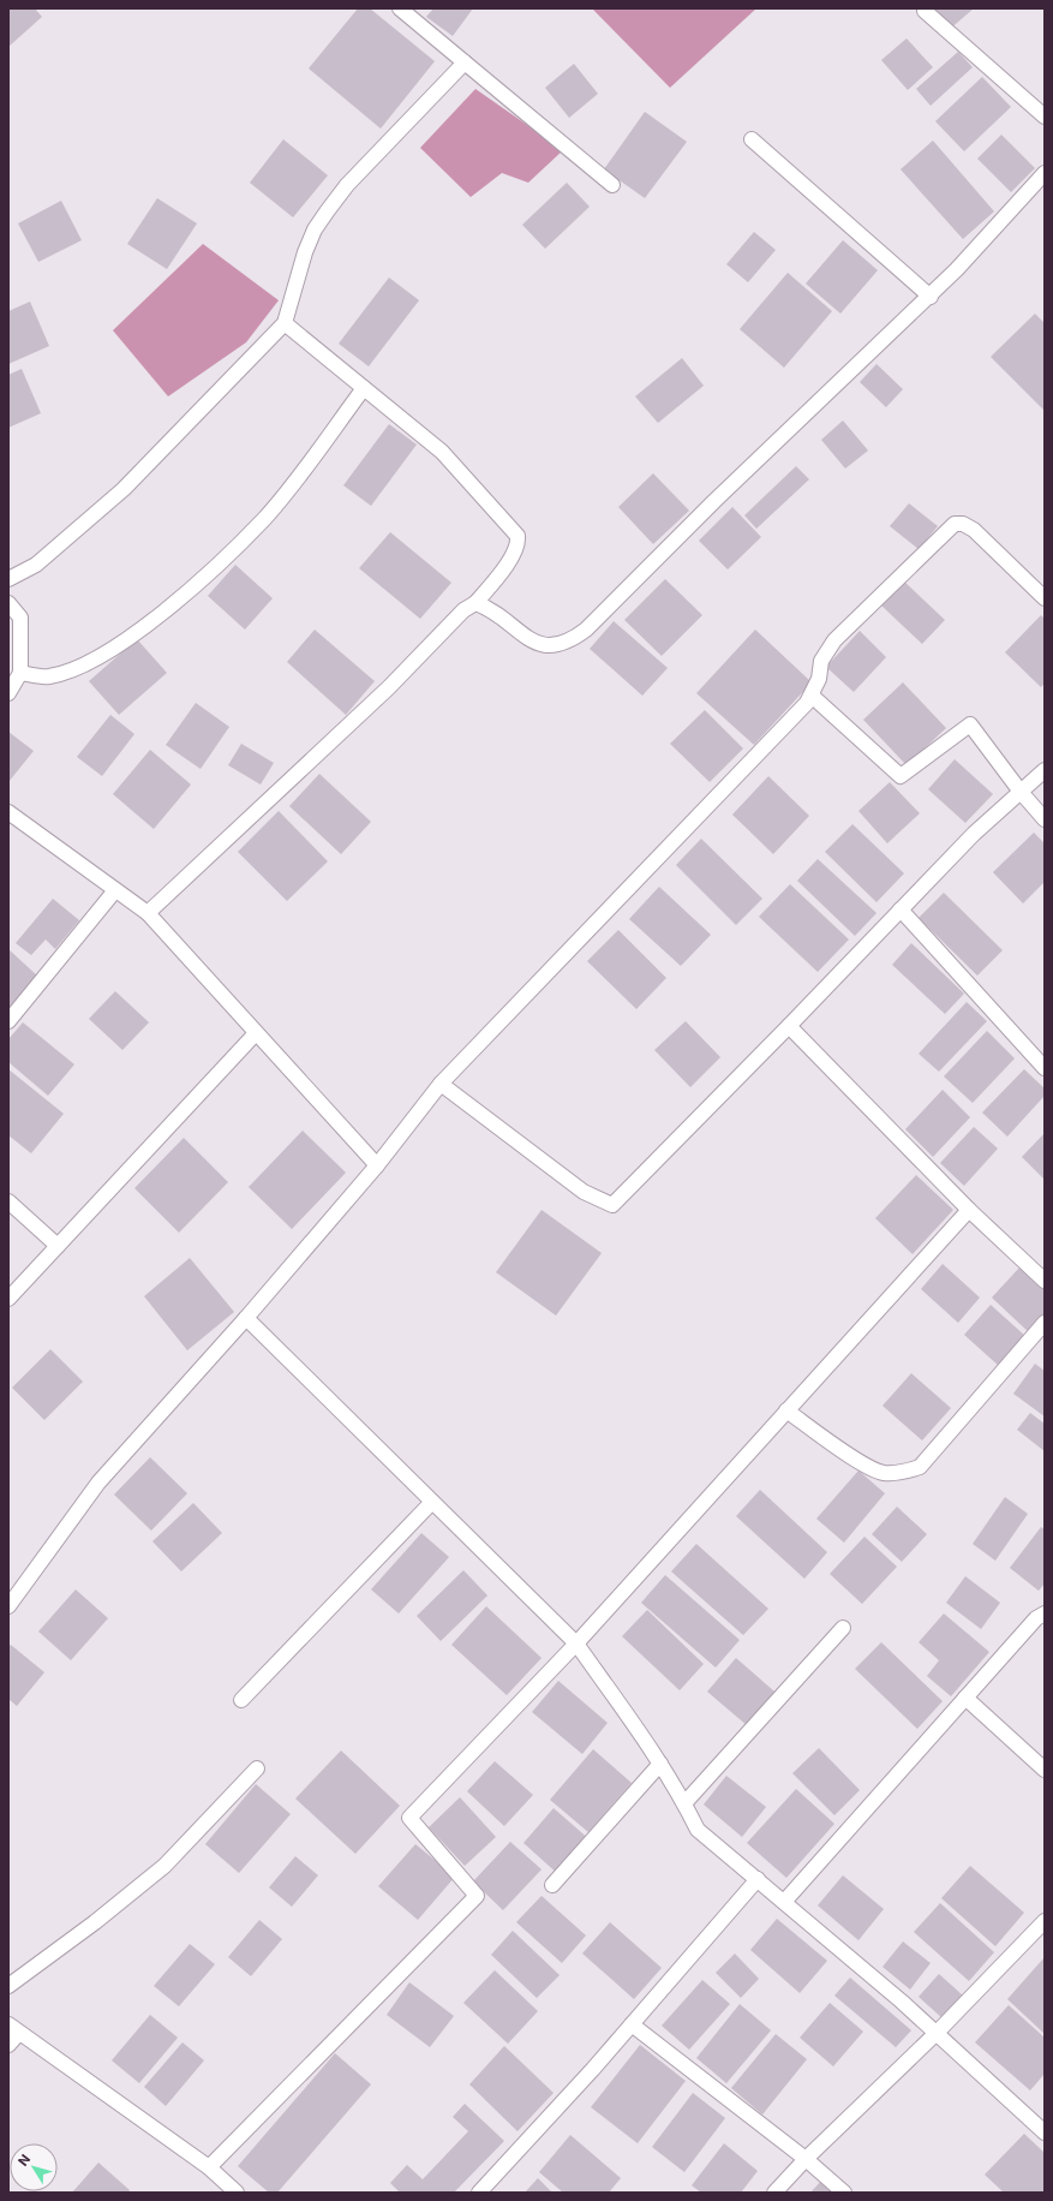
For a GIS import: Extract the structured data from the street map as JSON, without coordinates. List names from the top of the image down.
{
  "north": "top left"
}
